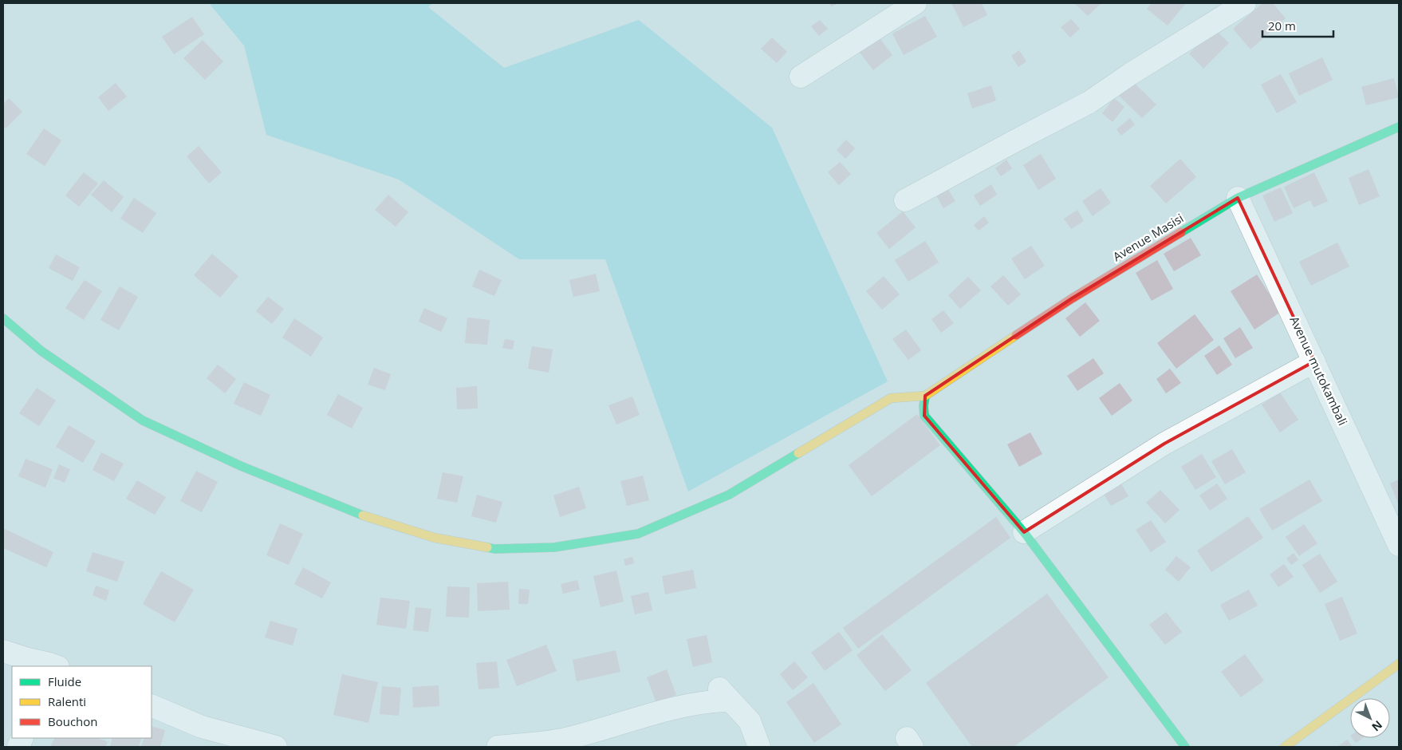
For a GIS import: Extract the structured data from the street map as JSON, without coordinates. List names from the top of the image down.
{
  "streets": {
    "main road": ["Avenue Masisi"],
    "street": ["Avenue mutokambali"]
  },
  "crossings": [
    ["Avenue Masisi", "Avenue mutokambali"]
  ],
  "legend": ["Fluide", "Ralenti", "Bouchon"],
  "scale_bar": "20 m",
  "north": "bottom right"
}
